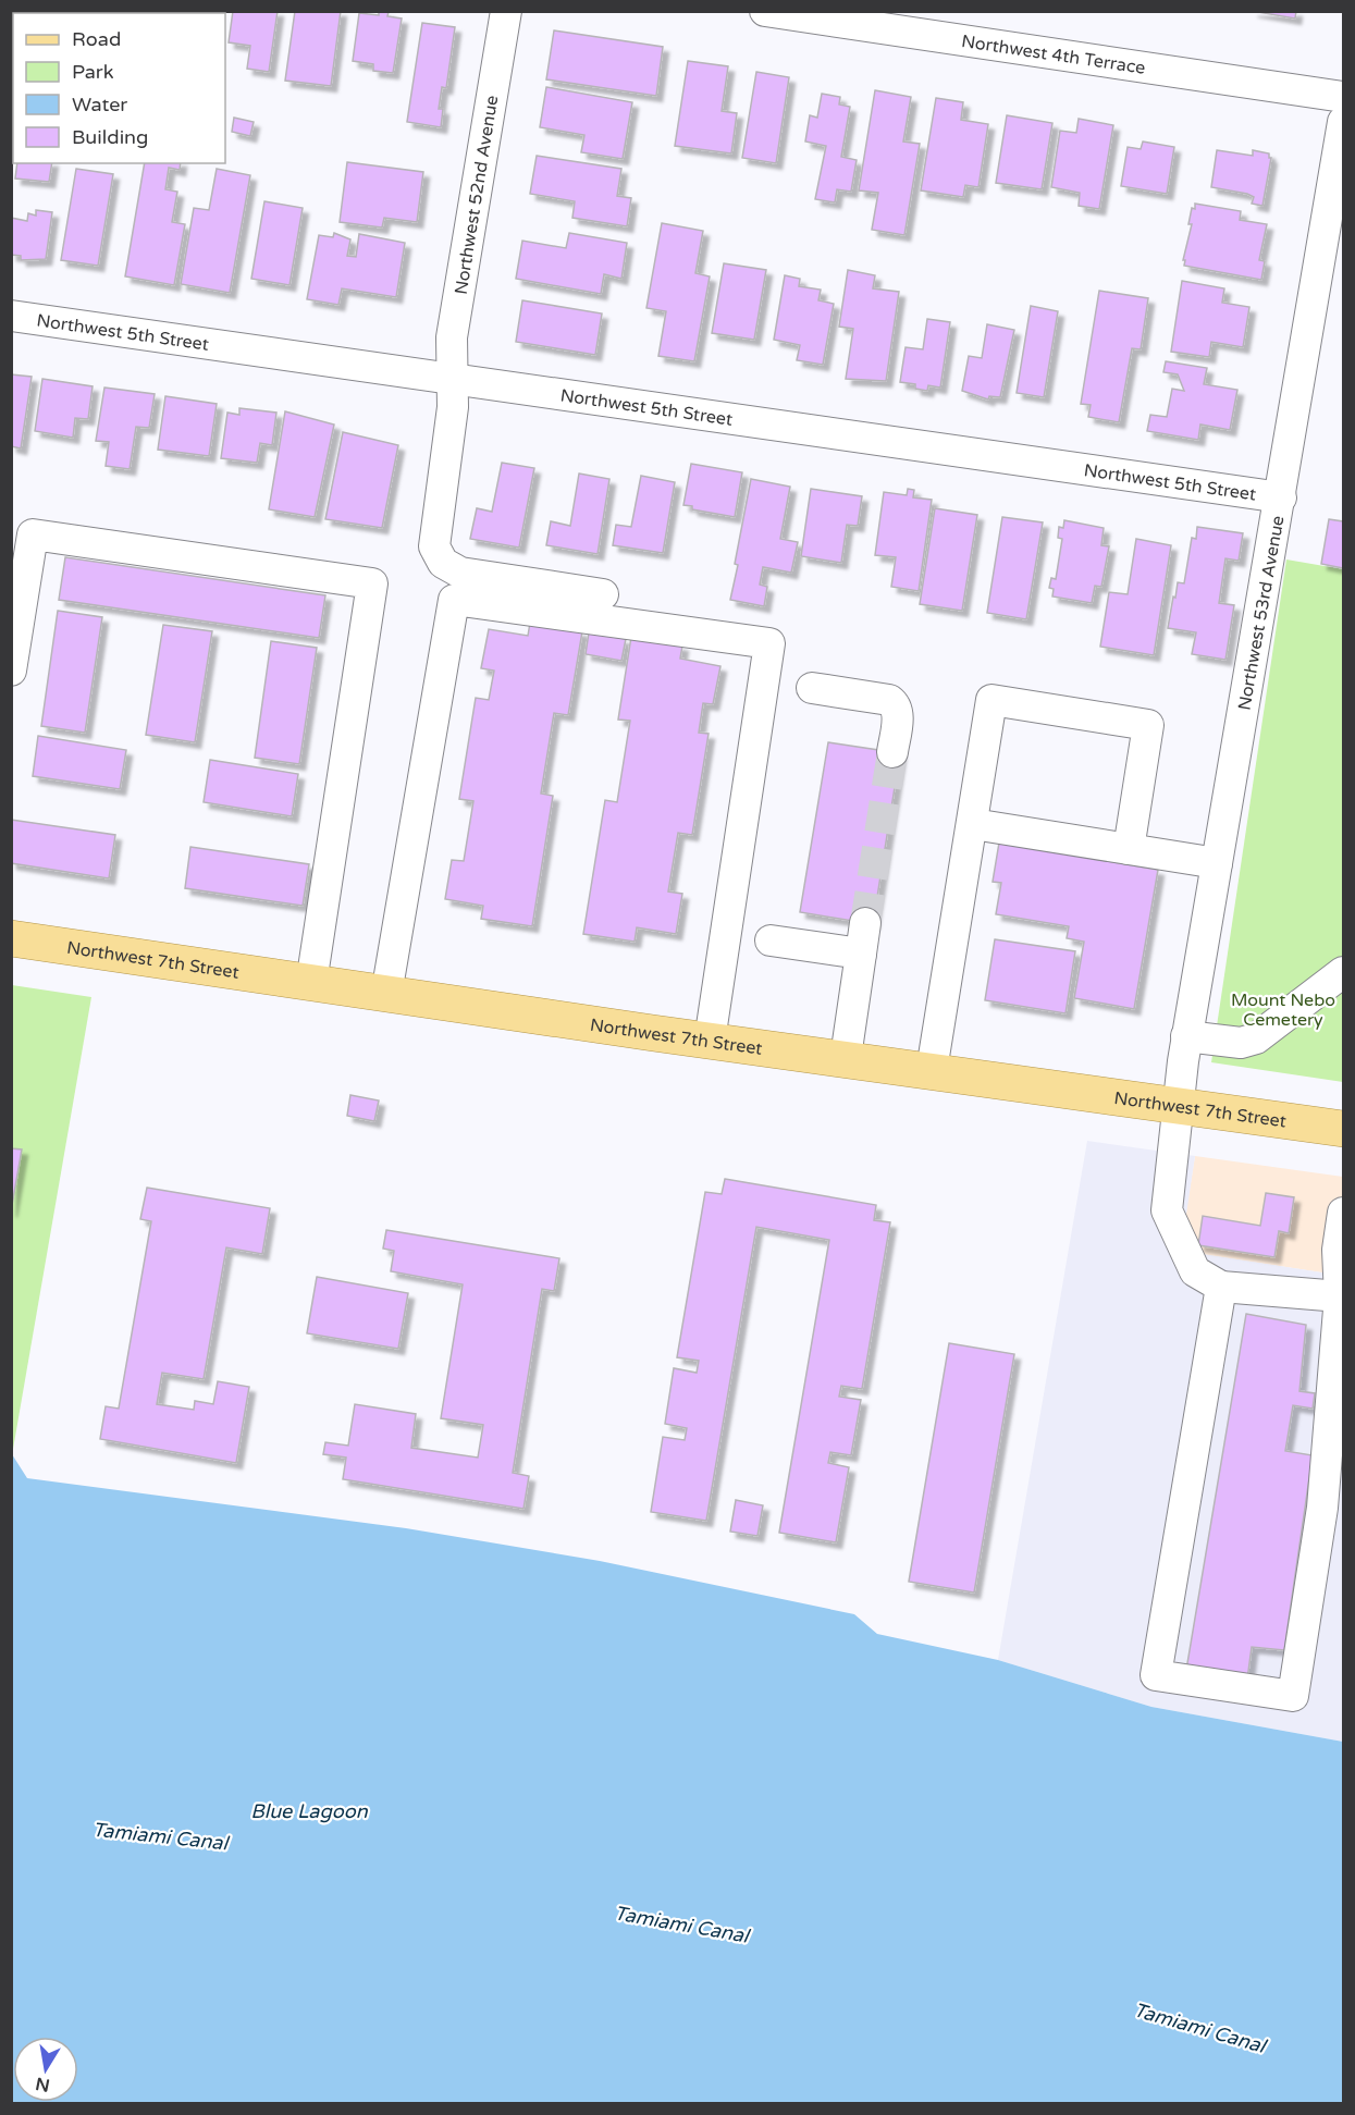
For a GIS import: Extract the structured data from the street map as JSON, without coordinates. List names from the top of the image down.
{
  "streets": {
    "main road": ["Northwest 7th Street"],
    "street": [
      "Northwest 4th Terrace",
      "Northwest 52nd Avenue",
      "Northwest 5th Street",
      "Northwest 53rd Avenue"
    ]
  },
  "crossings": [
    ["Northwest 52nd Avenue", "Northwest 5th Street"],
    ["Northwest 5th Street", "Northwest 53rd Avenue"],
    ["Northwest 53rd Avenue", "Northwest 7th Street"]
  ],
  "water": ["Blue Lagoon", "Tamiami Canal"],
  "parks": ["Mount Nebo Cemetery"],
  "legend": [
    "Road",
    "Park",
    "Water",
    "Building"
  ],
  "north": "bottom"
}
